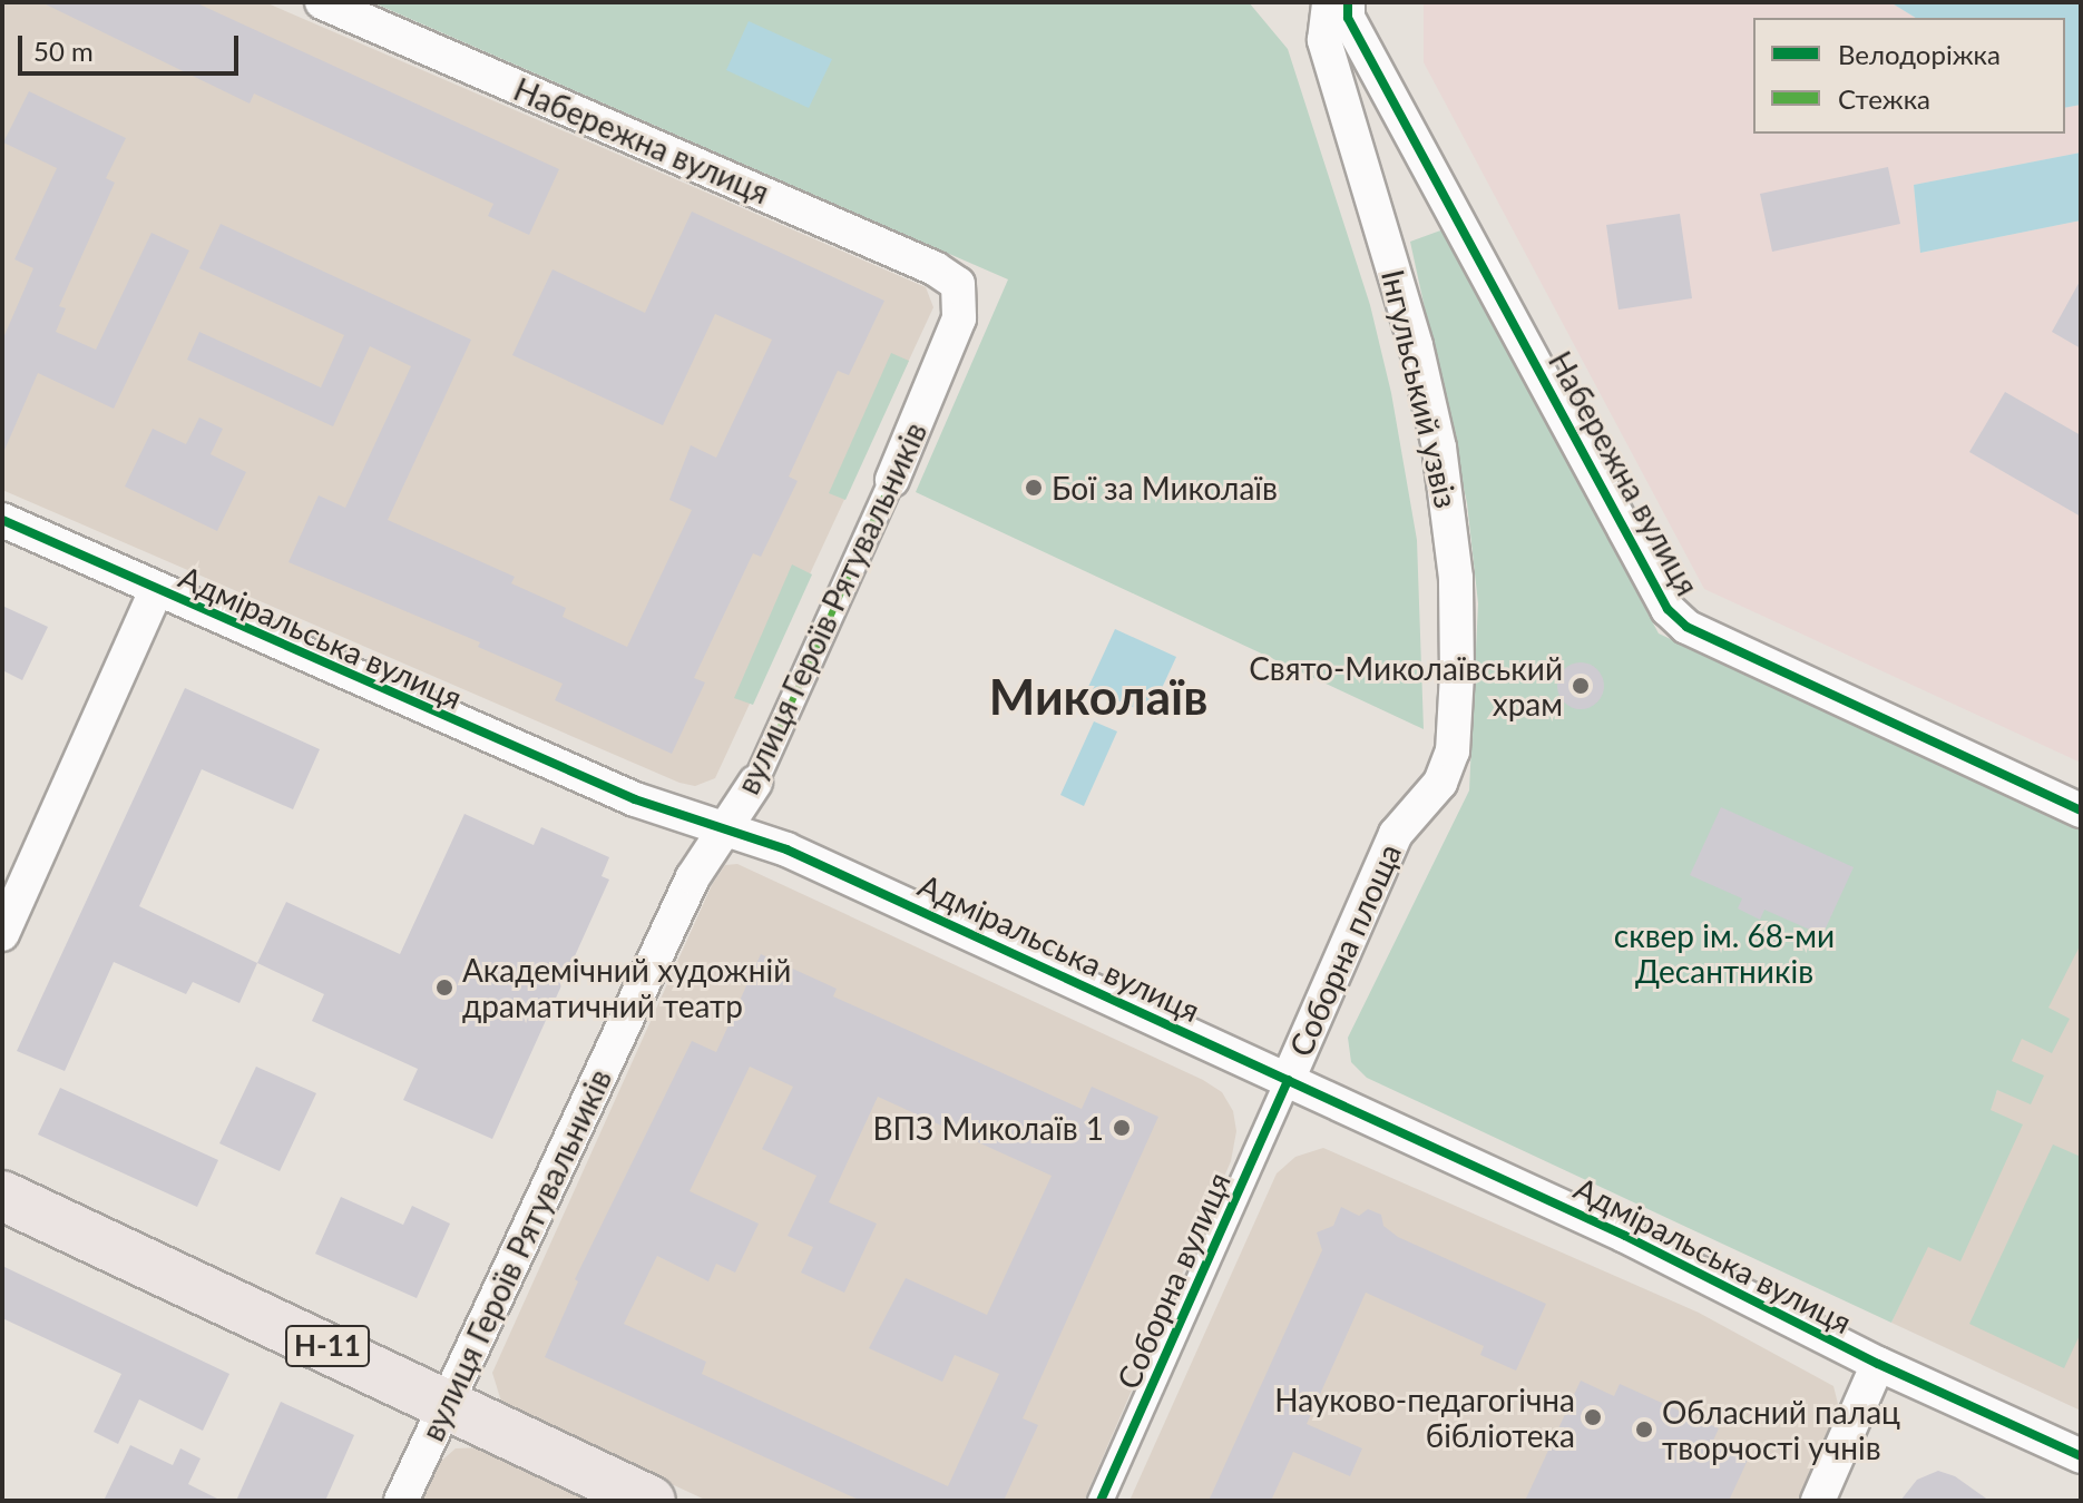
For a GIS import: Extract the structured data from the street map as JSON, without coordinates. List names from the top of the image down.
{
  "streets": {
    "main road": ["Н-11"],
    "street": [
      "Набережна вулиця",
      "Інгульський узвіз",
      "вулиця Героїв Рятувальників",
      "Адміральська вулиця",
      "Соборна площа",
      "Соборна вулиця"
    ]
  },
  "crossings": [
    ["Набережна вулиця", "вулиця Героїв Рятувальників"],
    ["Інгульський узвіз", "Соборна площа"],
    ["вулиця Героїв Рятувальників", "Адміральська вулиця"],
    ["вулиця Героїв Рятувальників", "Н-11"],
    ["Адміральська вулиця", "Соборна площа"],
    ["Адміральська вулиця", "Соборна вулиця"],
    ["Соборна площа", "Соборна вулиця"]
  ],
  "districts": ["Миколаїв"],
  "parks": ["сквер ім. 68-ми Десантників"],
  "places": [
    "Бої за Миколаїв",
    "Свято-Миколаївський храм",
    "Академічний художній драматичний театр",
    "ВПЗ Миколаїв 1",
    "Науково-педагогічна бібліотека",
    "Обласний палац творчості учнів"
  ],
  "legend": ["Велодоріжка", "Стежка"],
  "scale_bar": "50 m"
}
